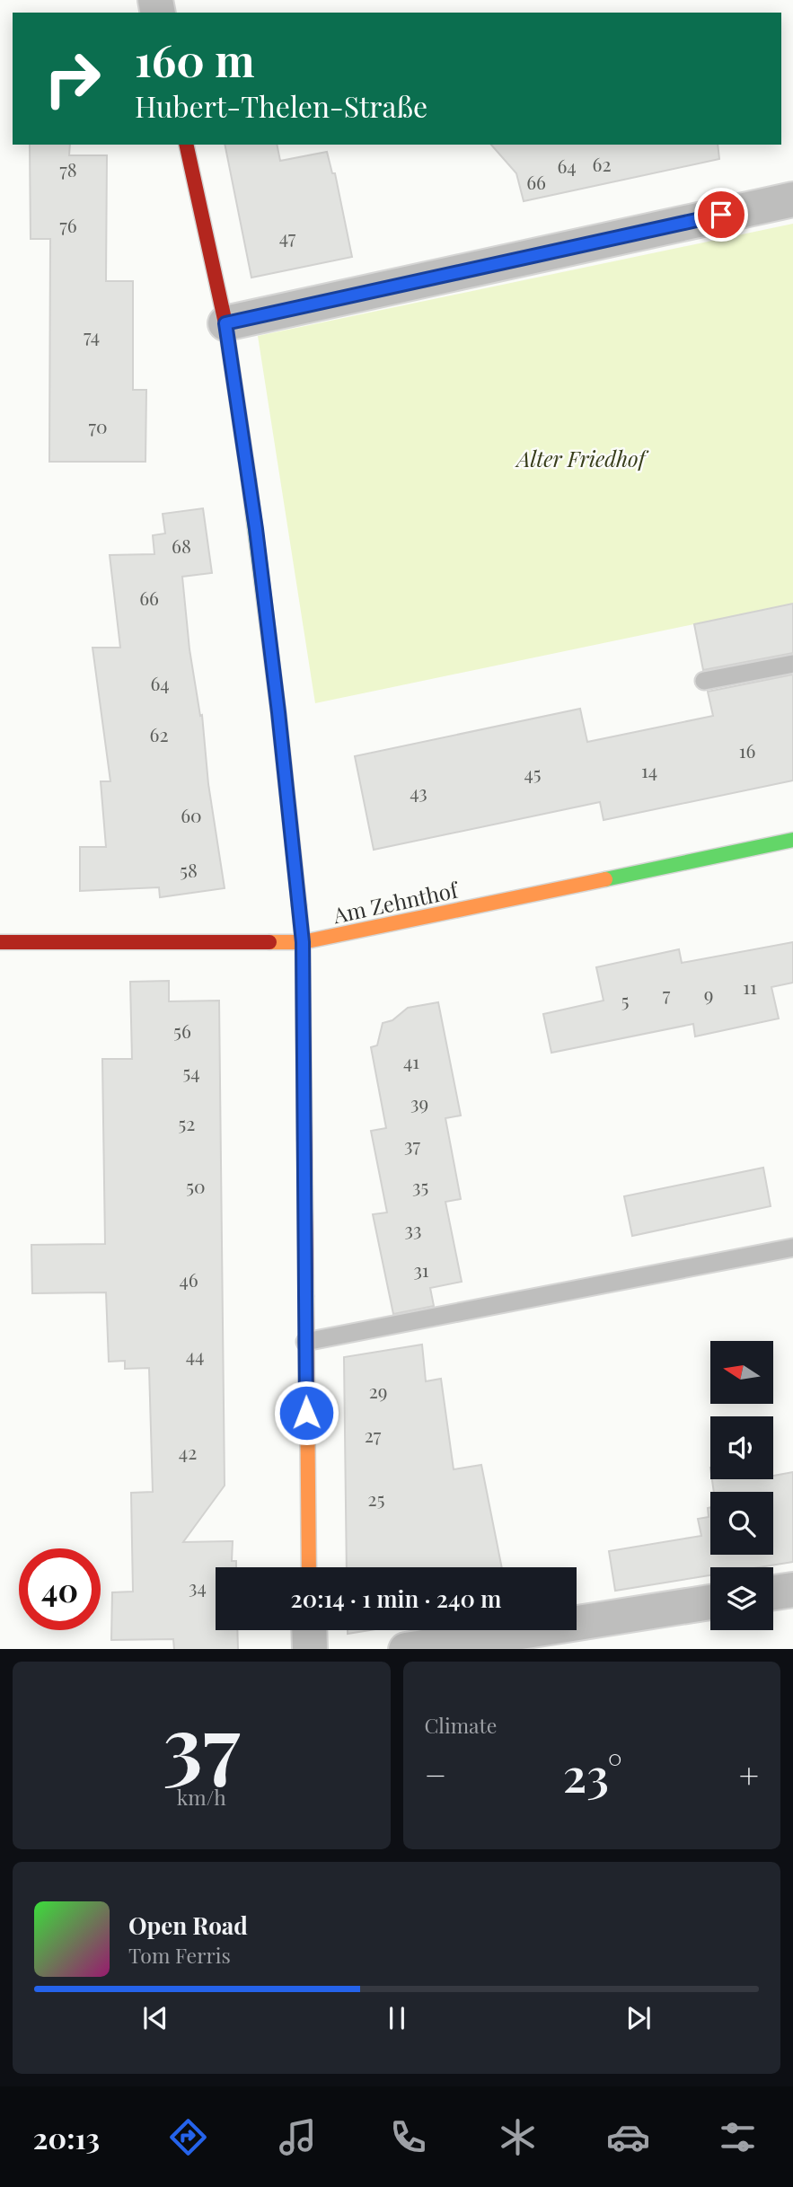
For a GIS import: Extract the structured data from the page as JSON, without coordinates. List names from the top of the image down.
{
  "streets": {
    "street": ["Am Zehnthof"]
  },
  "parks": ["Alter Friedhof"],
  "house_numbers": [
    "62",
    "64",
    "78",
    "66",
    "76",
    "47",
    "74",
    "70",
    "68",
    "66",
    "64",
    "62",
    "16",
    "14",
    "45",
    "43",
    "60",
    "58",
    "11",
    "7",
    "9",
    "5",
    "56",
    "41",
    "54",
    "39",
    "52",
    "37",
    "50",
    "35",
    "33",
    "31",
    "46",
    "44",
    "29",
    "27",
    "42",
    "25",
    "34"
  ],
  "north": "left",
  "page": {
    "turn": ["160 m", "Hubert-Thelen-Straße"],
    "limit": "40",
    "trip": "20:14 · 1 min · 240 m",
    "tile": [
      ["37", "km/h"],
      "Climate"
    ],
    "heat": ["−", "23°", "+"],
    "song": ["Open Road", "Tom Ferris"],
    "tabs": "20:13"
  }
}
